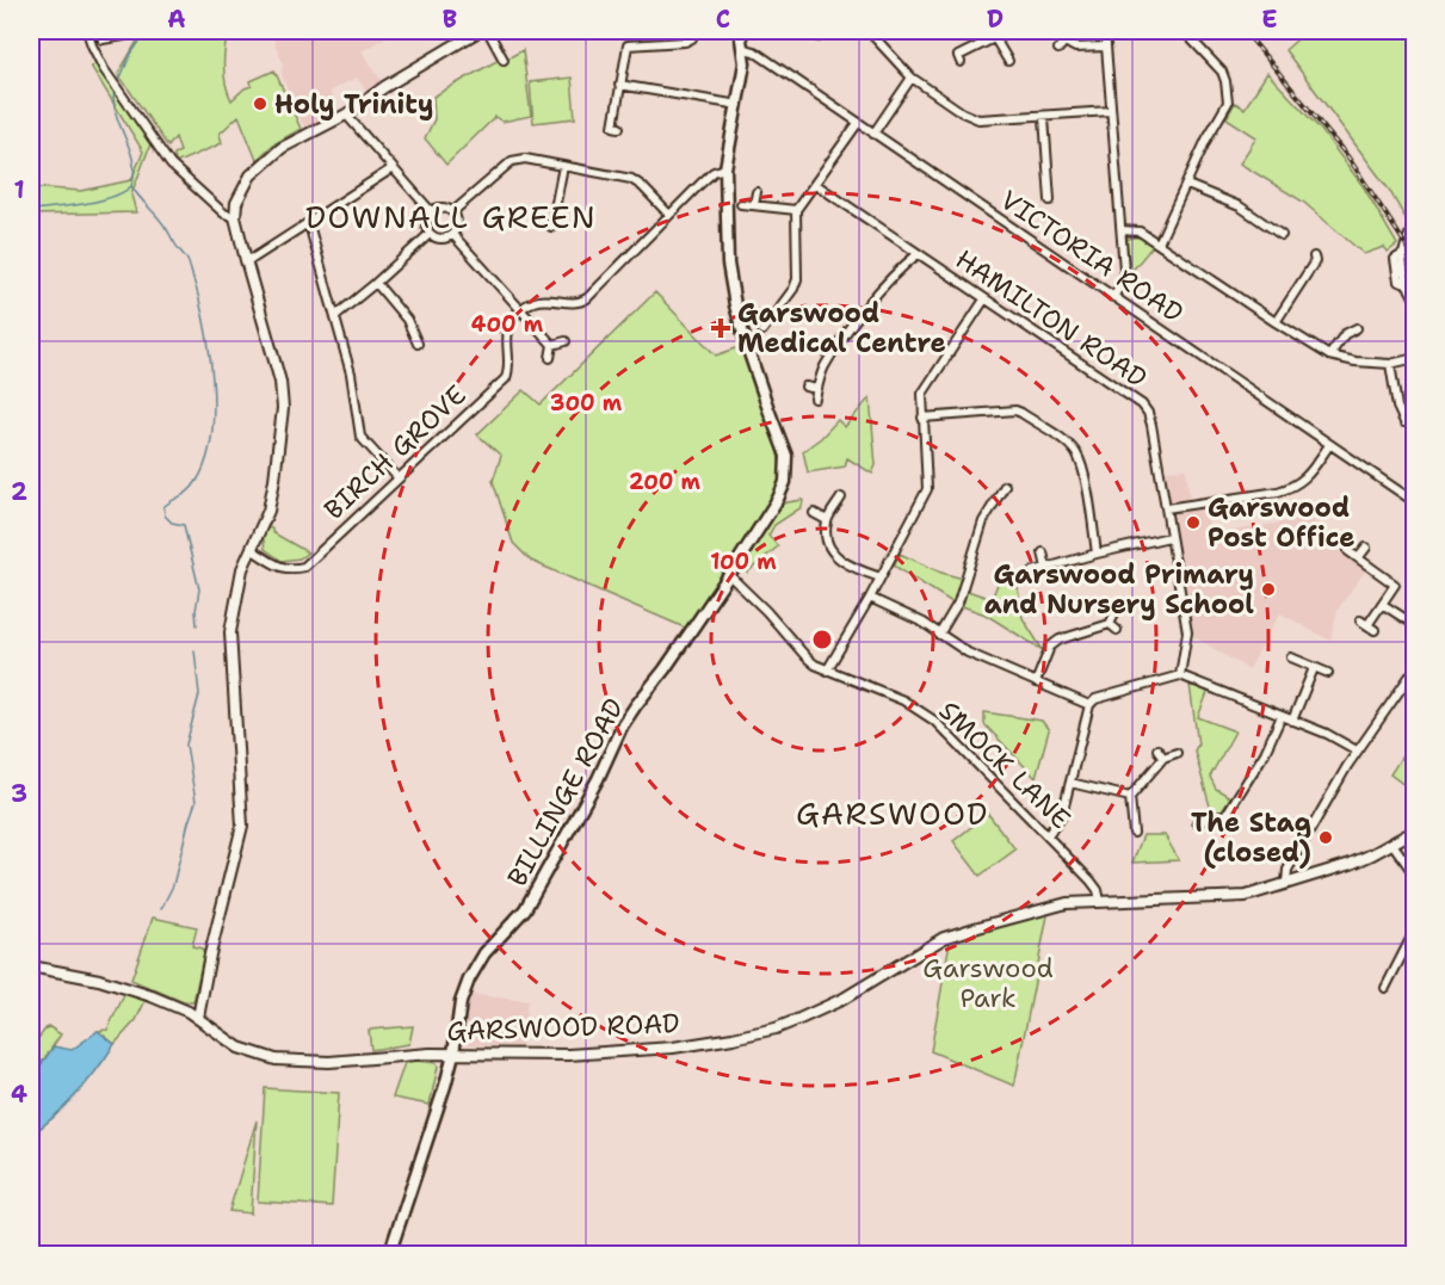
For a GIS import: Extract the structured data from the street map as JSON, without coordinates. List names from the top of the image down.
{
  "streets": {
    "main road": ["BILLINGE ROAD"],
    "street": [
      "VICTORIA ROAD",
      "HAMILTON ROAD",
      "BIRCH GROVE",
      "SMOCK LANE",
      "GARSWOOD ROAD"
    ]
  },
  "crossings": [
    ["VICTORIA ROAD", "BILLINGE ROAD"],
    ["SMOCK LANE", "BILLINGE ROAD"],
    ["SMOCK LANE", "GARSWOOD ROAD"],
    ["BILLINGE ROAD", "GARSWOOD ROAD"]
  ],
  "districts": ["DOWNALL GREEN", "GARSWOOD"],
  "parks": ["Garswood Park"],
  "places": {
    "other": [
      "Holy Trinity",
      "Garswood Post Office",
      "Garswood Primary and Nursery School",
      "The Stag (closed)"
    ],
    "health": ["Garswood Medical Centre"]
  },
  "grid": {
    "columns": [
      "A",
      "B",
      "C",
      "D",
      "E"
    ],
    "rows": [
      "1",
      "2",
      "3",
      "4"
    ]
  },
  "rings": [
    "400 m",
    "300 m",
    "200 m",
    "100 m"
  ]
}
